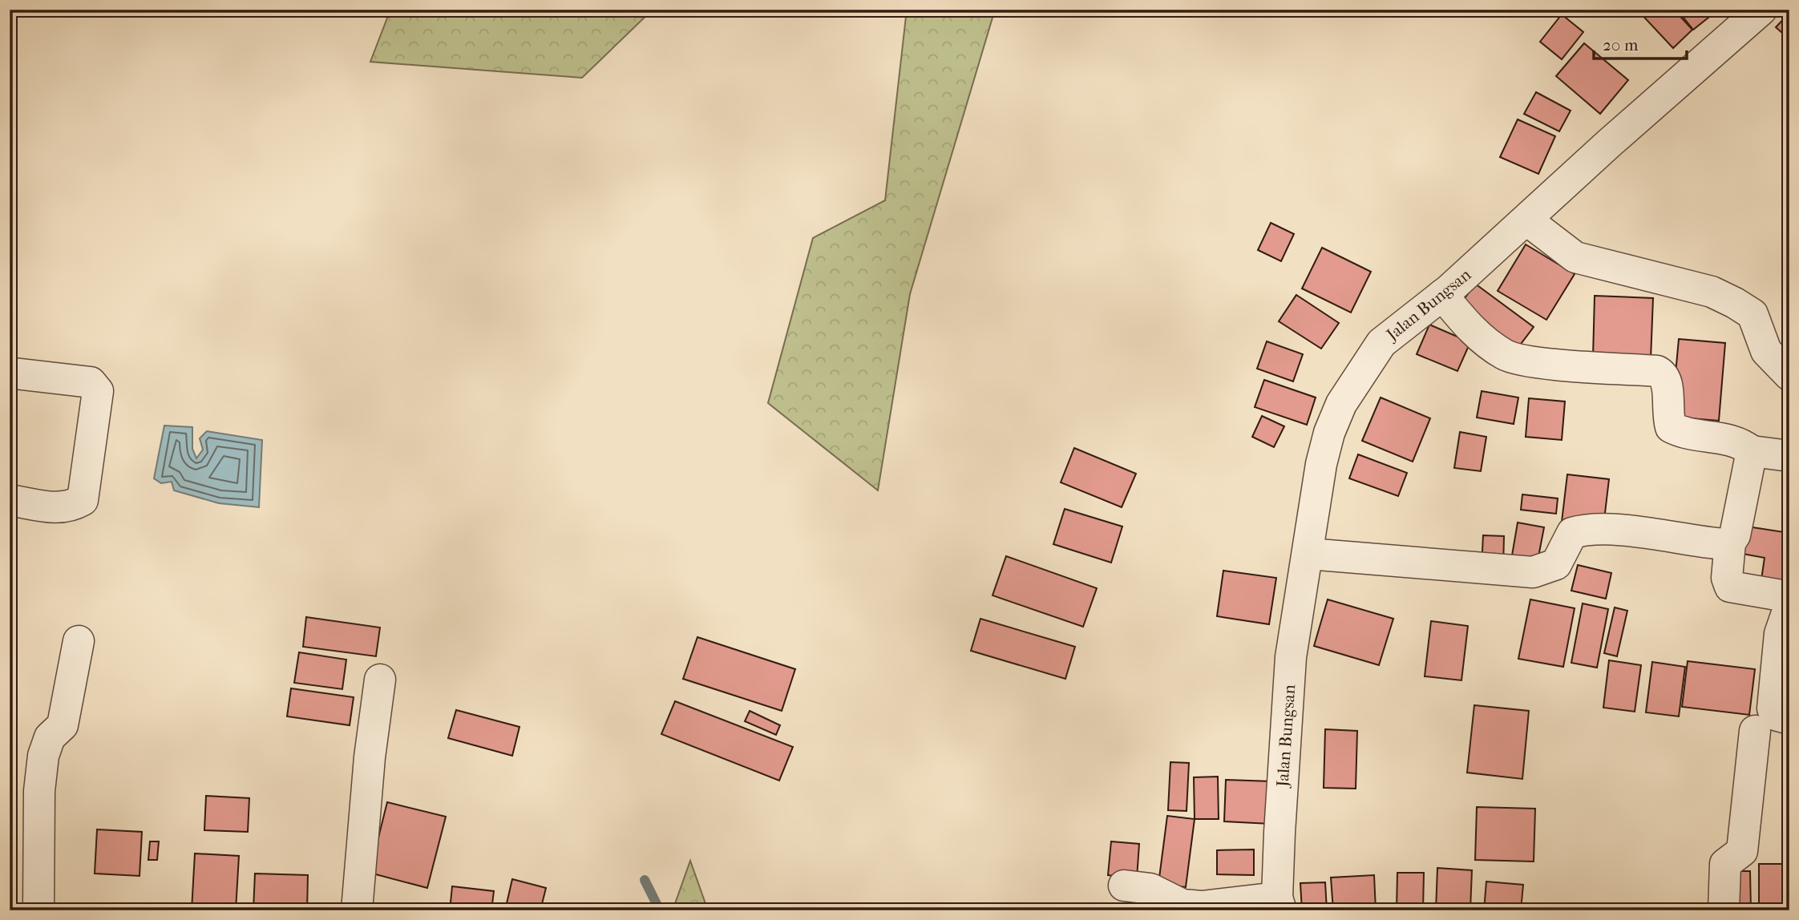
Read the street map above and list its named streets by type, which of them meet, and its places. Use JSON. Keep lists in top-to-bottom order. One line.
{"streets":{"street":["Jalan Bungsan"]},"scale_bar":"20 m"}
